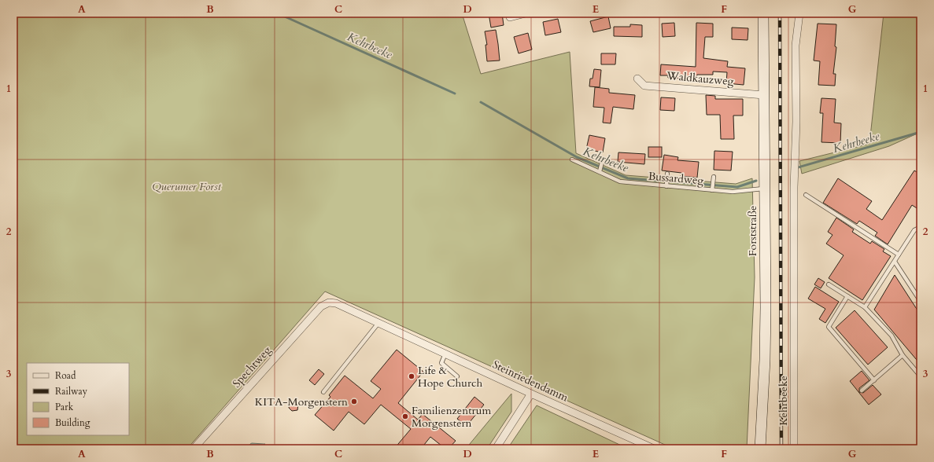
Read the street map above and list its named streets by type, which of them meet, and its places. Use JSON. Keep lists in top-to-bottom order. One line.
{"streets":{"main road":["Forststraße"],"street":["Waldkauzweg","Spechtweg","Steinriedendamm","Kehrbeeke"],"lane":["Bussardweg"]},"crossings":[["Waldkauzweg","Forststraße"],["Bussardweg","Forststraße"],["Spechtweg","Steinriedendamm"]],"water":["Kehrbeeke"],"parks":["Querumer Forst"],"places":["Life & Hope Church","KITA-Morgenstern","Familienzentrum Morgenstern"],"legend":["Road","Railway","Park","Building"],"grid":{"columns":["A","B","C","D","E","F","G"],"rows":["1","2","3"]}}
